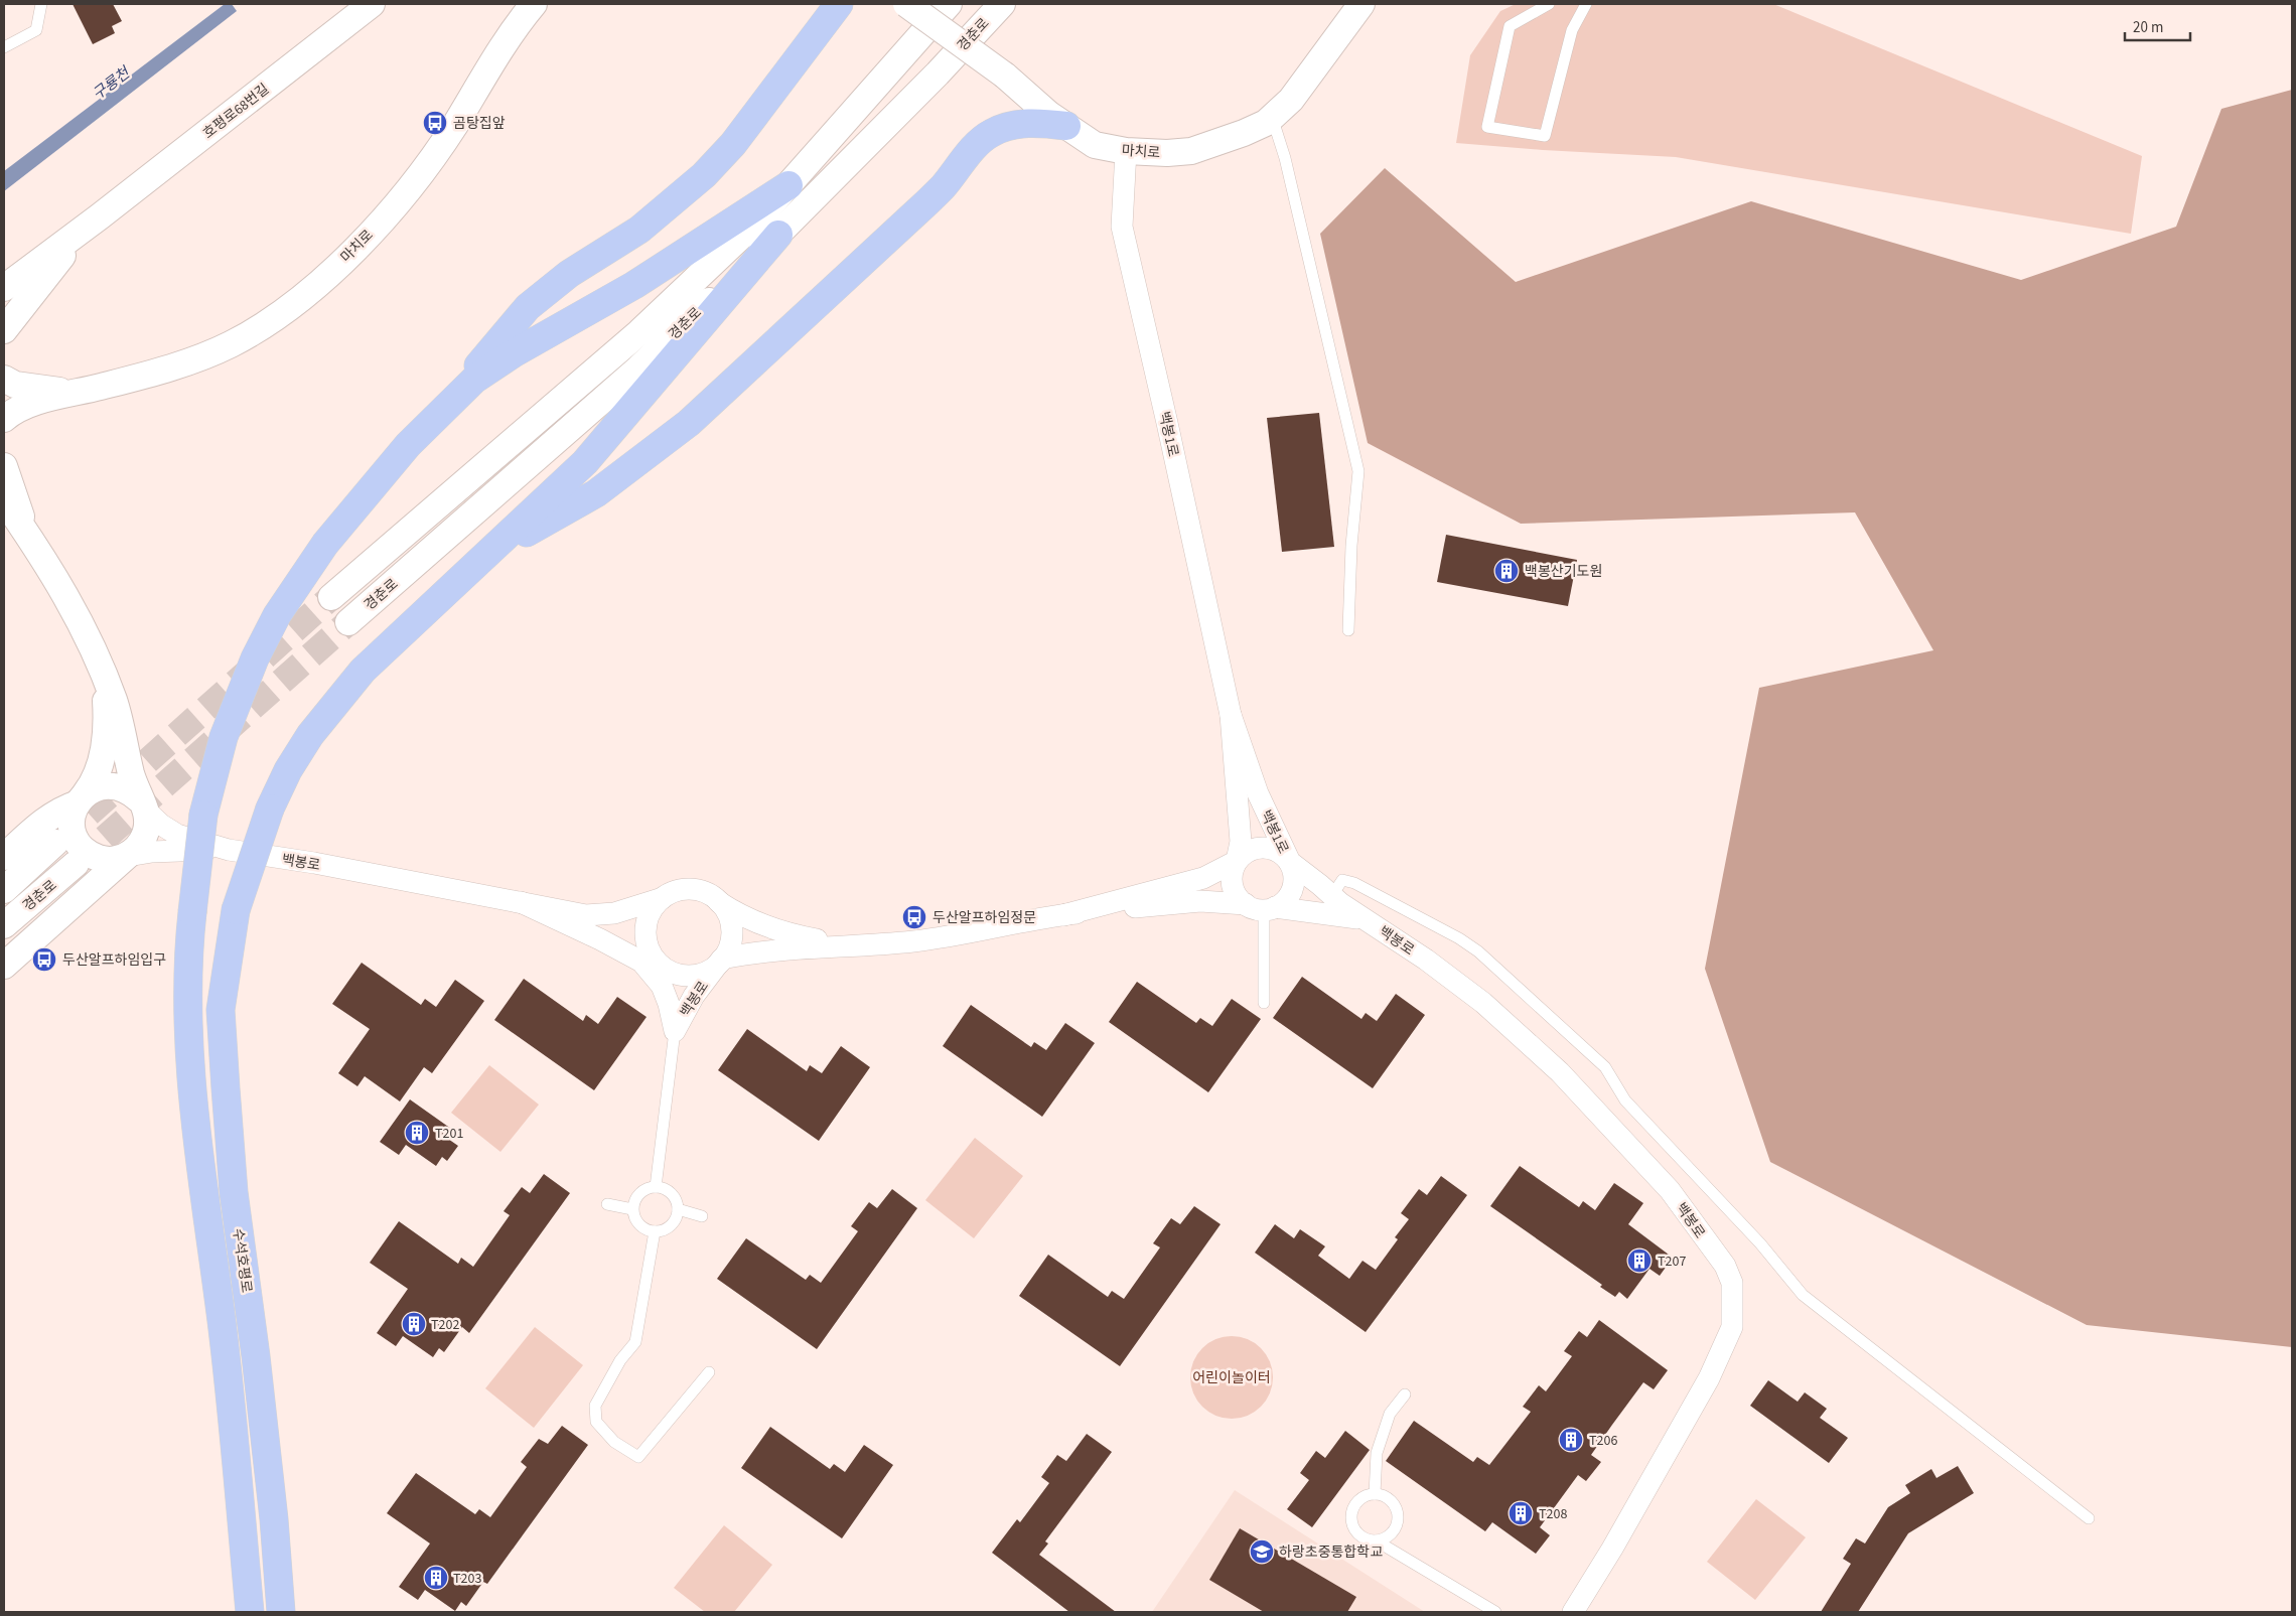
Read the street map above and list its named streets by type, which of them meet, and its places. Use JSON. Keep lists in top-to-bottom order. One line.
{"streets":{"highway":["수석호평로"],"street":["경춘로","호평로68번길","마치로","백봉1로","백봉로"]},"crossings":[["마치로","백봉1로"],["백봉1로","백봉로"]],"water":["구룡천"],"parks":["어린이놀이터"],"places":{"bus stop":["곰탕집앞","두산알프하임정문","두산알프하임입구"],"building":["백봉산기도원","T201","T207","T202","T206","T208","T203"],"school or university":["하랑초중통합학교"]},"scale_bar":"20 m"}
